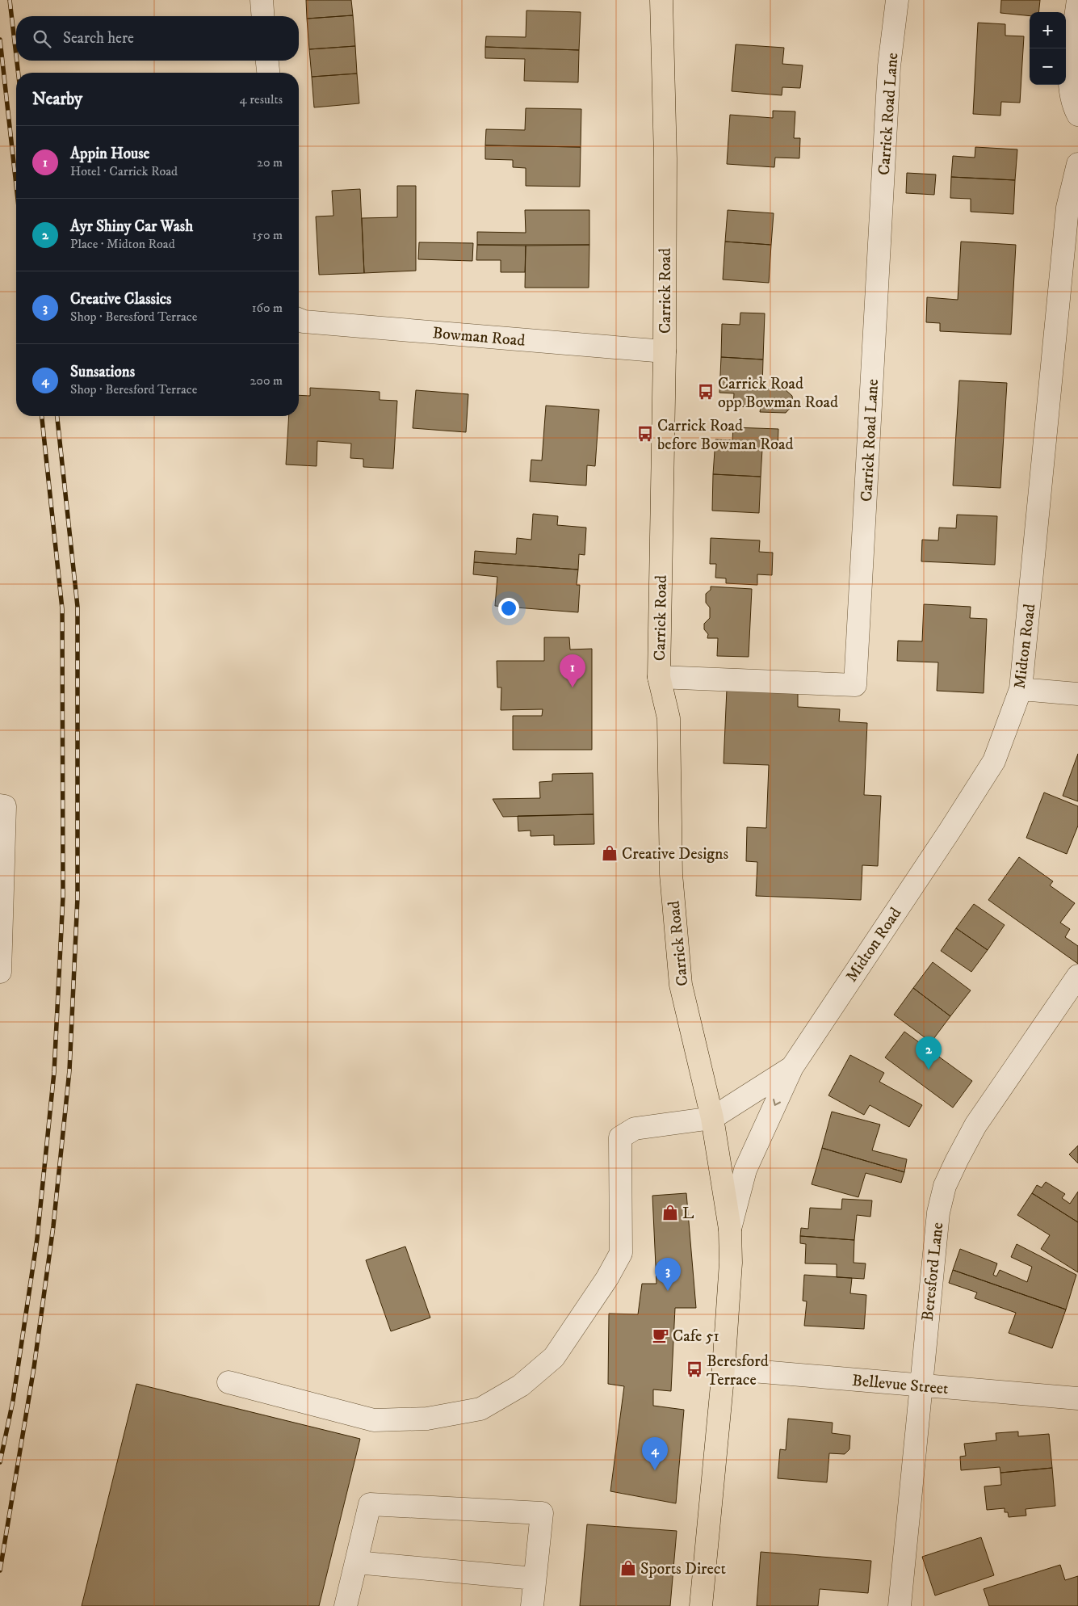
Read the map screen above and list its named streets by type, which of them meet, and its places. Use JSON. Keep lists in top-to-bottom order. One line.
{"streets":{"main road":["Carrick Road"],"street":["Carrick Road Lane","Bowman Road","Midton Road","Beresford Lane","Bellevue Street"]},"crossings":[["Carrick Road Lane","Carrick Road"],["Carrick Road","Bowman Road"],["Carrick Road","Midton Road"],["Beresford Lane","Bellevue Street"]],"places":{"bus stop":["Carrick Road opp Bowman Road","Carrick Road before Bowman Road","Beresford Terrace"],"shop":["Creative Designs","L","Sports Direct"],"cafe":["Cafe 51"]},"page":{"map_buttons":["+","−"],"search":"Search here","heading":["Nearby","4 results"],"list":[{"mark":"1","name":"Appin House","note":"Hotel · Carrick Road","value":"20 m"},{"mark":"2","name":"Ayr Shiny Car Wash","note":"Place · Midton Road","value":"150 m"},{"mark":"3","name":"Creative Classics","note":"Shop · Beresford Terrace","value":"160 m"},{"mark":"4","name":"Sunsations","note":"Shop · Beresford Terrace","value":"200 m"}],"pins":["1","2","3","4"]}}
